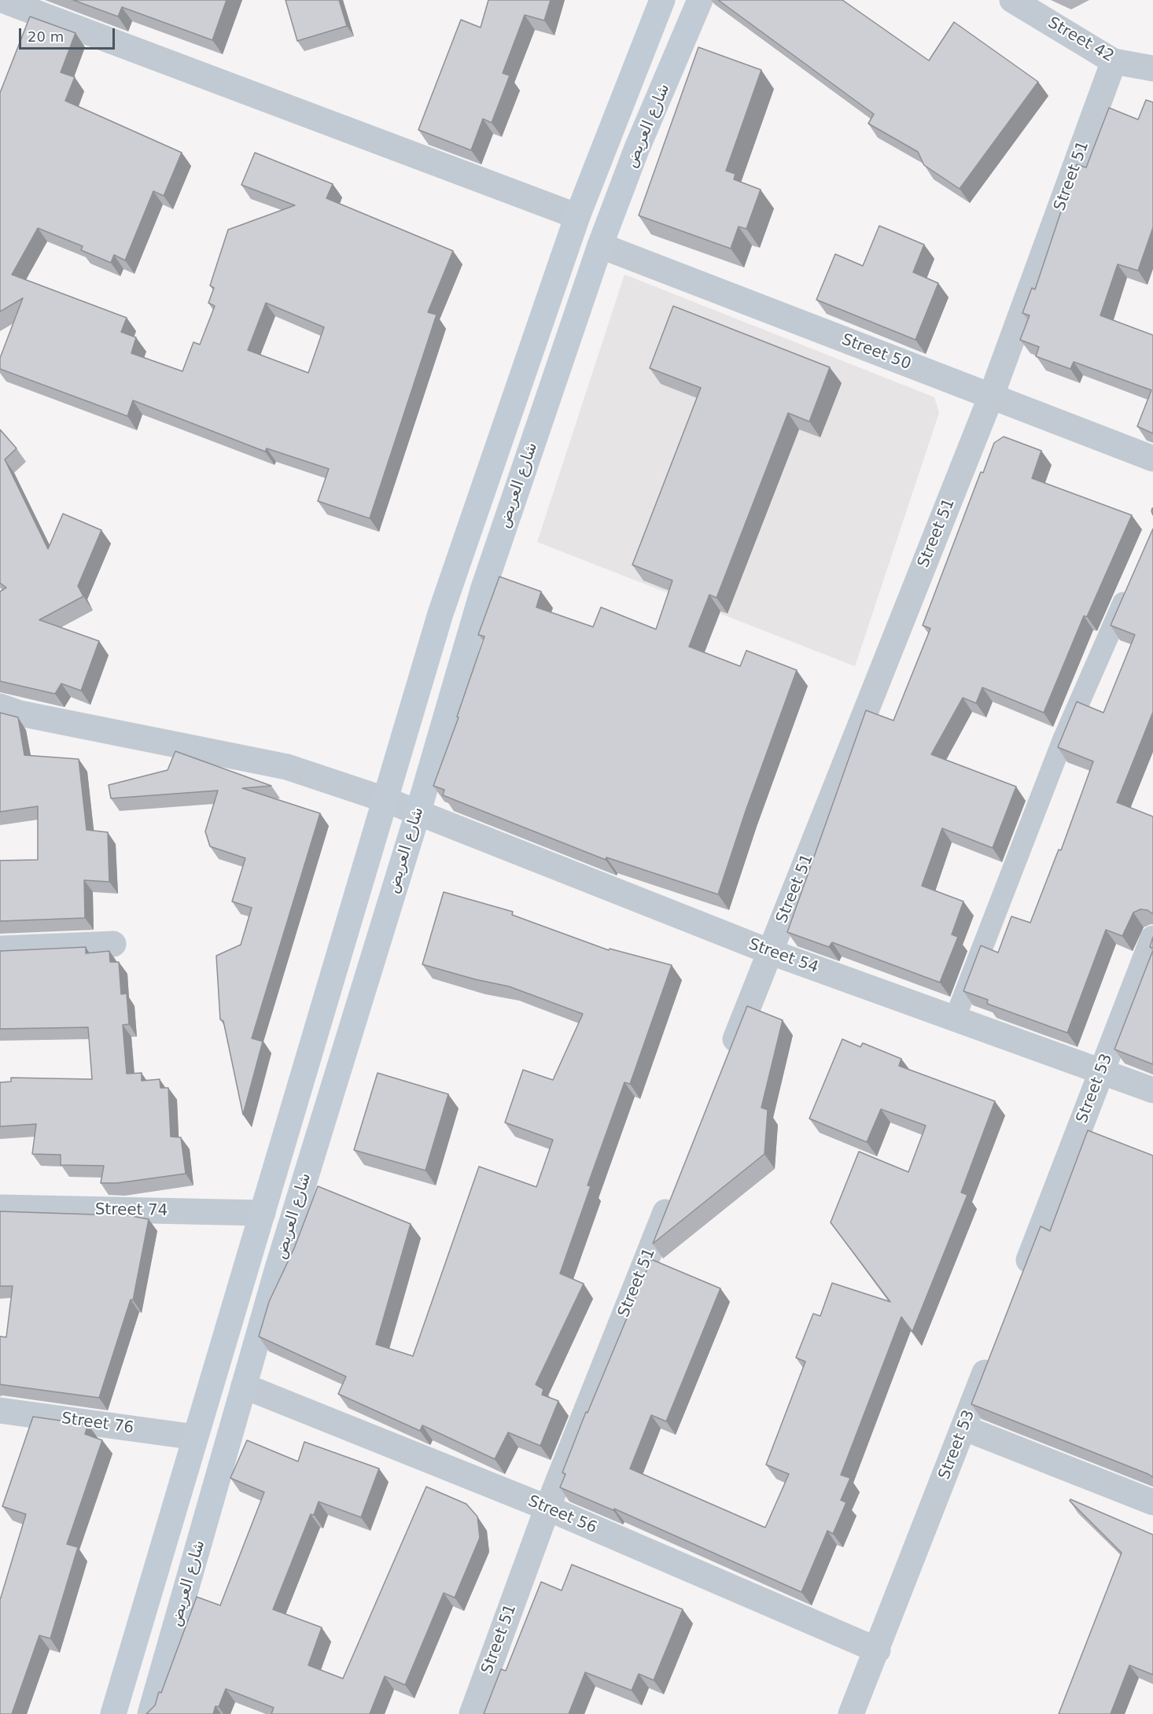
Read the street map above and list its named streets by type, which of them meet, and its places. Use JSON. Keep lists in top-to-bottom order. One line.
{"streets":{"main road":["شارع العريض"],"street":["Street 42","Street 51","Street 50","Street 54","Street 53","Street 74","Street 76","Street 56"]},"crossings":[["Street 42","Street 51"],["شارع العريض","Street 50"],["شارع العريض","Street 54"],["شارع العريض","Street 74"],["شارع العريض","Street 76"],["شارع العريض","Street 56"],["Street 51","Street 50"],["Street 51","Street 54"],["Street 51","Street 56"],["Street 54","Street 53"],["Street 53","Street 56"]],"scale_bar":"20 m"}
